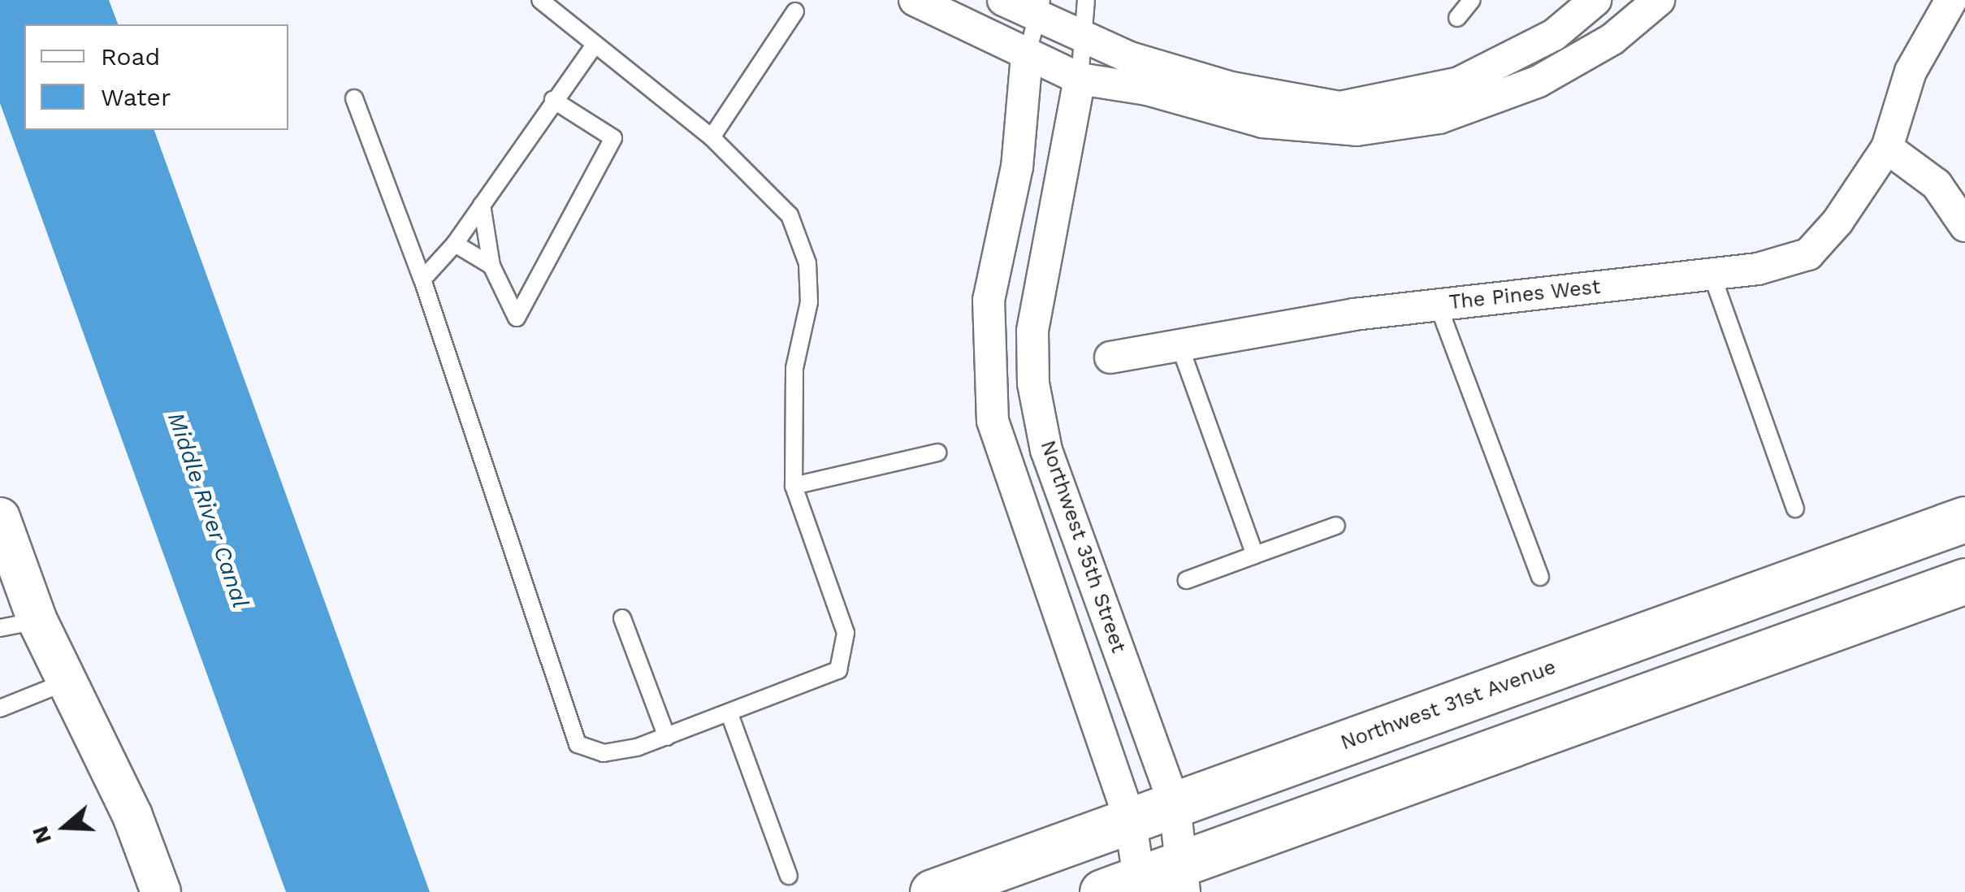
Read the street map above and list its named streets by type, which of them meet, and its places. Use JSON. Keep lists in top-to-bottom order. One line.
{"streets":{"main road":["Northwest 31st Avenue"],"street":["The Pines West","Northwest 35th Street"]},"crossings":[["Northwest 35th Street","Northwest 31st Avenue"]],"water":["Middle River Canal"],"legend":["Road","Water"],"north":"left"}
